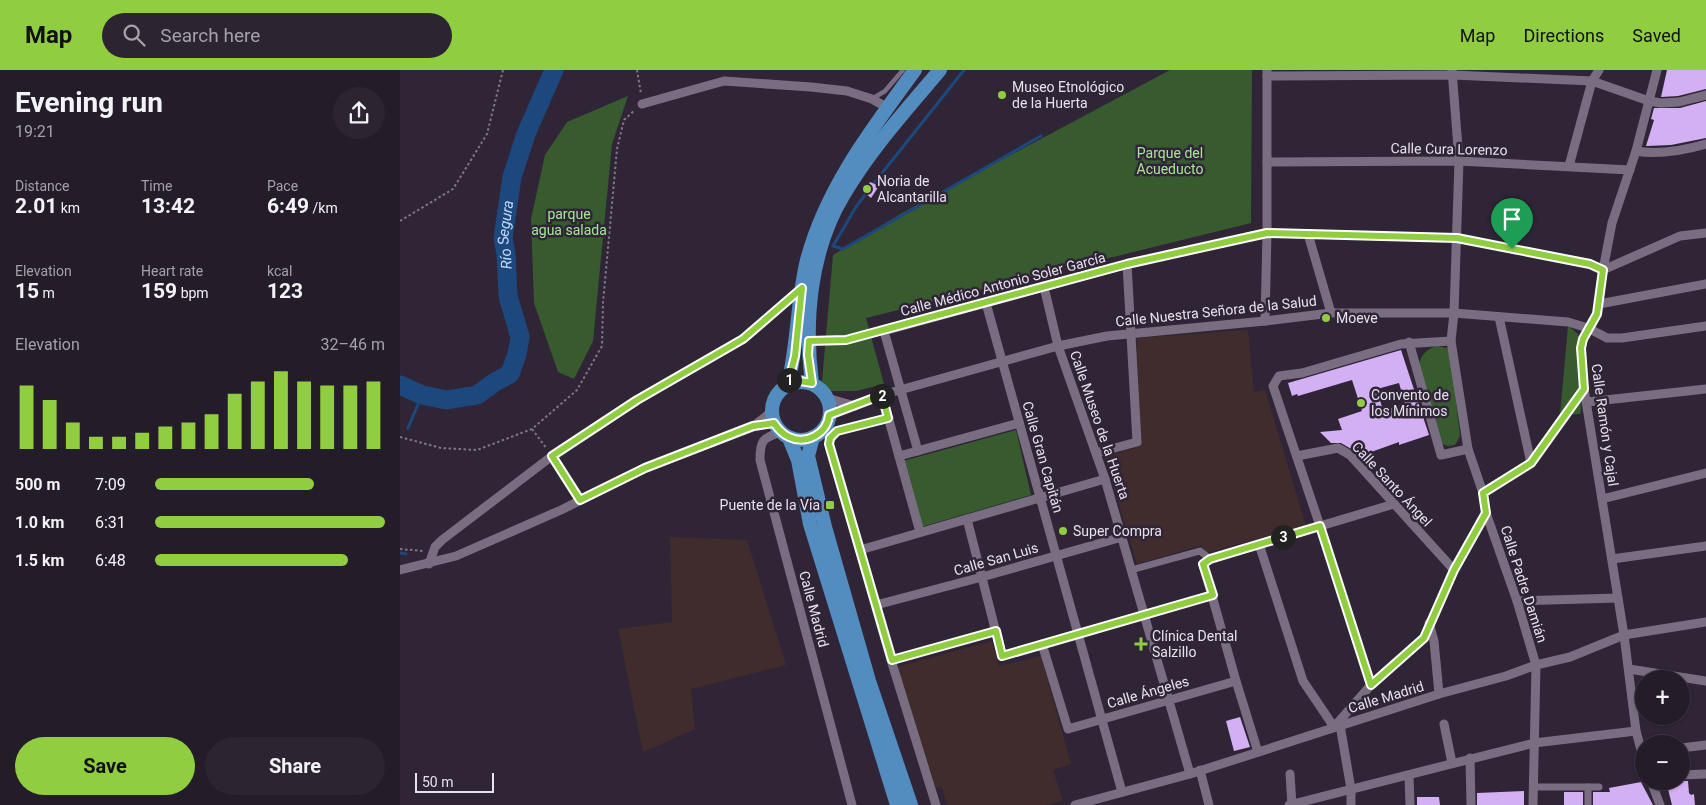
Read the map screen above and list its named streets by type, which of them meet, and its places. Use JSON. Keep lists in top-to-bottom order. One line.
{"streets":{"street":["Calle Cura Lorenzo","Calle Médico Antonio Soler García","Calle Nuestra Señora de la Salud","Calle Museo de la Huerta","Calle Ramón y Cajal","Calle Gran Capitán","Calle Santo Ángel","Calle San Luis","Calle Padre Damián","Calle Madrid","Calle Ángeles"]},"crossings":[["Calle Cura Lorenzo","Calle Ramón y Cajal"],["Calle Cura Lorenzo","Calle Padre Damián"],["Calle Médico Antonio Soler García","Calle Museo de la Huerta"],["Calle Médico Antonio Soler García","Calle Ramón y Cajal"],["Calle Médico Antonio Soler García","Calle Gran Capitán"],["Calle Médico Antonio Soler García","Calle Padre Damián"],["Calle Nuestra Señora de la Salud","Calle Museo de la Huerta"],["Calle Nuestra Señora de la Salud","Calle Ramón y Cajal"],["Calle Nuestra Señora de la Salud","Calle Gran Capitán"],["Calle Nuestra Señora de la Salud","Calle Padre Damián"],["Calle Nuestra Señora de la Salud","Calle Madrid"],["Calle Museo de la Huerta","Calle San Luis"],["Calle Museo de la Huerta","Calle Madrid"],["Calle Museo de la Huerta","Calle Ángeles"],["Calle Ramón y Cajal","Calle Madrid"],["Calle Gran Capitán","Calle San Luis"],["Calle Gran Capitán","Calle Madrid"],["Calle Gran Capitán","Calle Ángeles"],["Calle Padre Damián","Calle Madrid"]],"water":["Río Segura"],"parks":["Parque del Acueducto","parque agua salada"],"places":{"other":["Museo Etnológico de la Huerta","Noria de Alcantarilla","Moeve","Convento de los Mínimos","Super Compra"],"transit":["Puente de la Via"],"health":["Clínica Dental Salzillo"]},"scale_bar":"50 m","page":{"header":"Map","search":"Search here","nav":["Map","Directions","Saved"],"heading":["Evening run","19:21"],"stats":[["Distance","2.01 km"],["Time","13:42"],["Pace","6:49 /km"],["Elevation","15 m"],["Heart rate","159 bpm"],["kcal","123"]],"chart":["Elevation","32–46 m"],"pins":["1","2","3"],"list":[{"name":"500 m","note":"7:09"},{"name":"1.0 km","note":"6:31"},{"name":"1.5 km","note":"6:48"}],"map_buttons":["+","−"],"buttons":["Save","Share"],"scale":"50 m"}}
